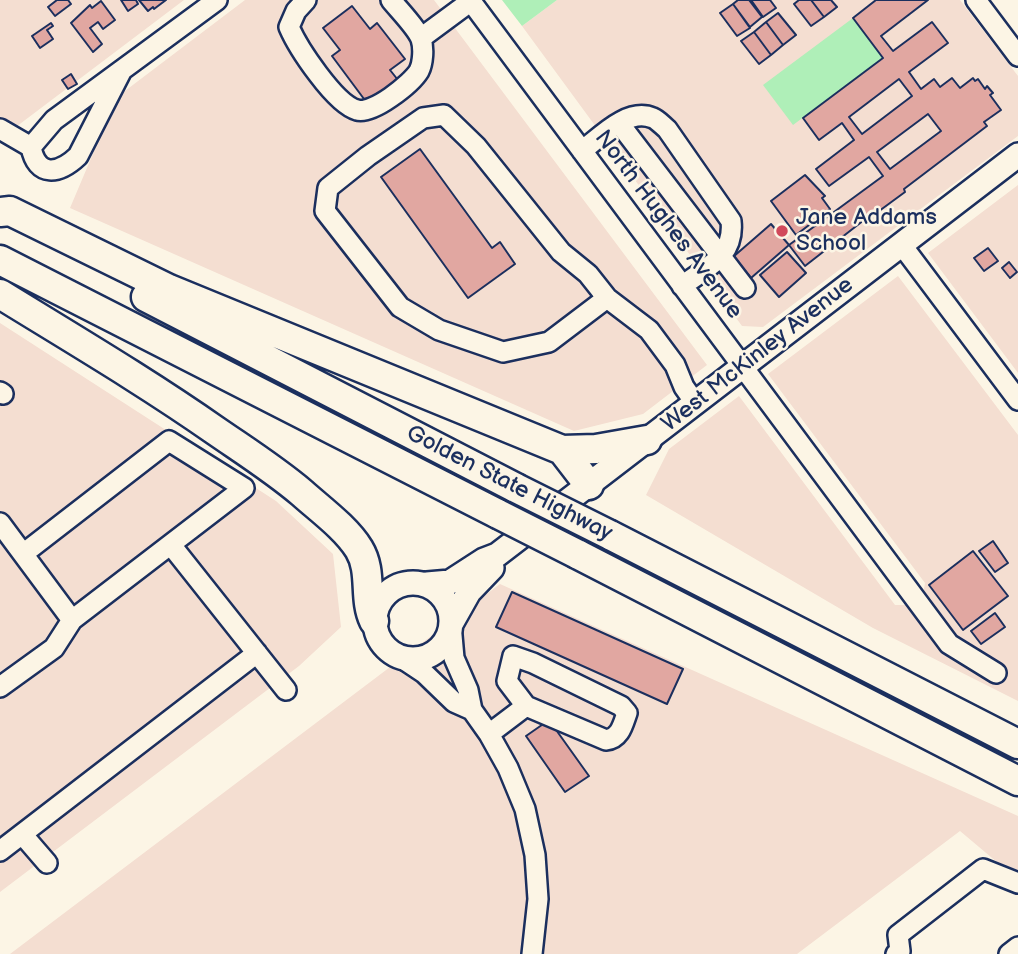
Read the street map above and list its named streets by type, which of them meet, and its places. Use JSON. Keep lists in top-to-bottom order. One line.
{"streets":{"highway":["Golden State Highway"],"main road":["West McKinley Avenue"],"street":["North Hughes Avenue"]},"crossings":[["North Hughes Avenue","West McKinley Avenue"]],"places":["Jane Addams School"]}
